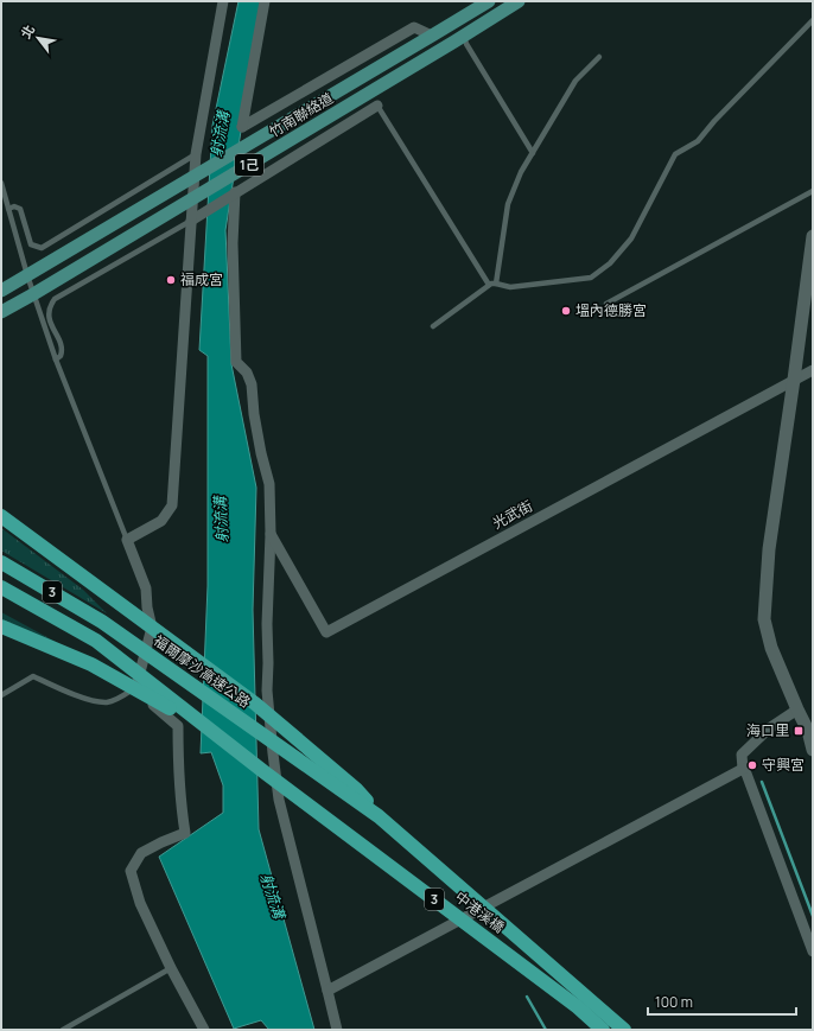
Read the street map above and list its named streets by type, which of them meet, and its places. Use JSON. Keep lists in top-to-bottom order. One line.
{"streets":{"highway":["3","福爾摩沙高速公路","中港溪橋"],"main road":["竹南聯絡道","1己"],"street":["光武街"]},"crossings":[["3","中港溪橋"],["福爾摩沙高速公路","中港溪橋"]],"water":["射流溝"],"places":{"other":["福成宮","塭內德勝宮","守興宮"],"transit":["海口里"]},"scale_bar":"100 m","north":"top left"}
